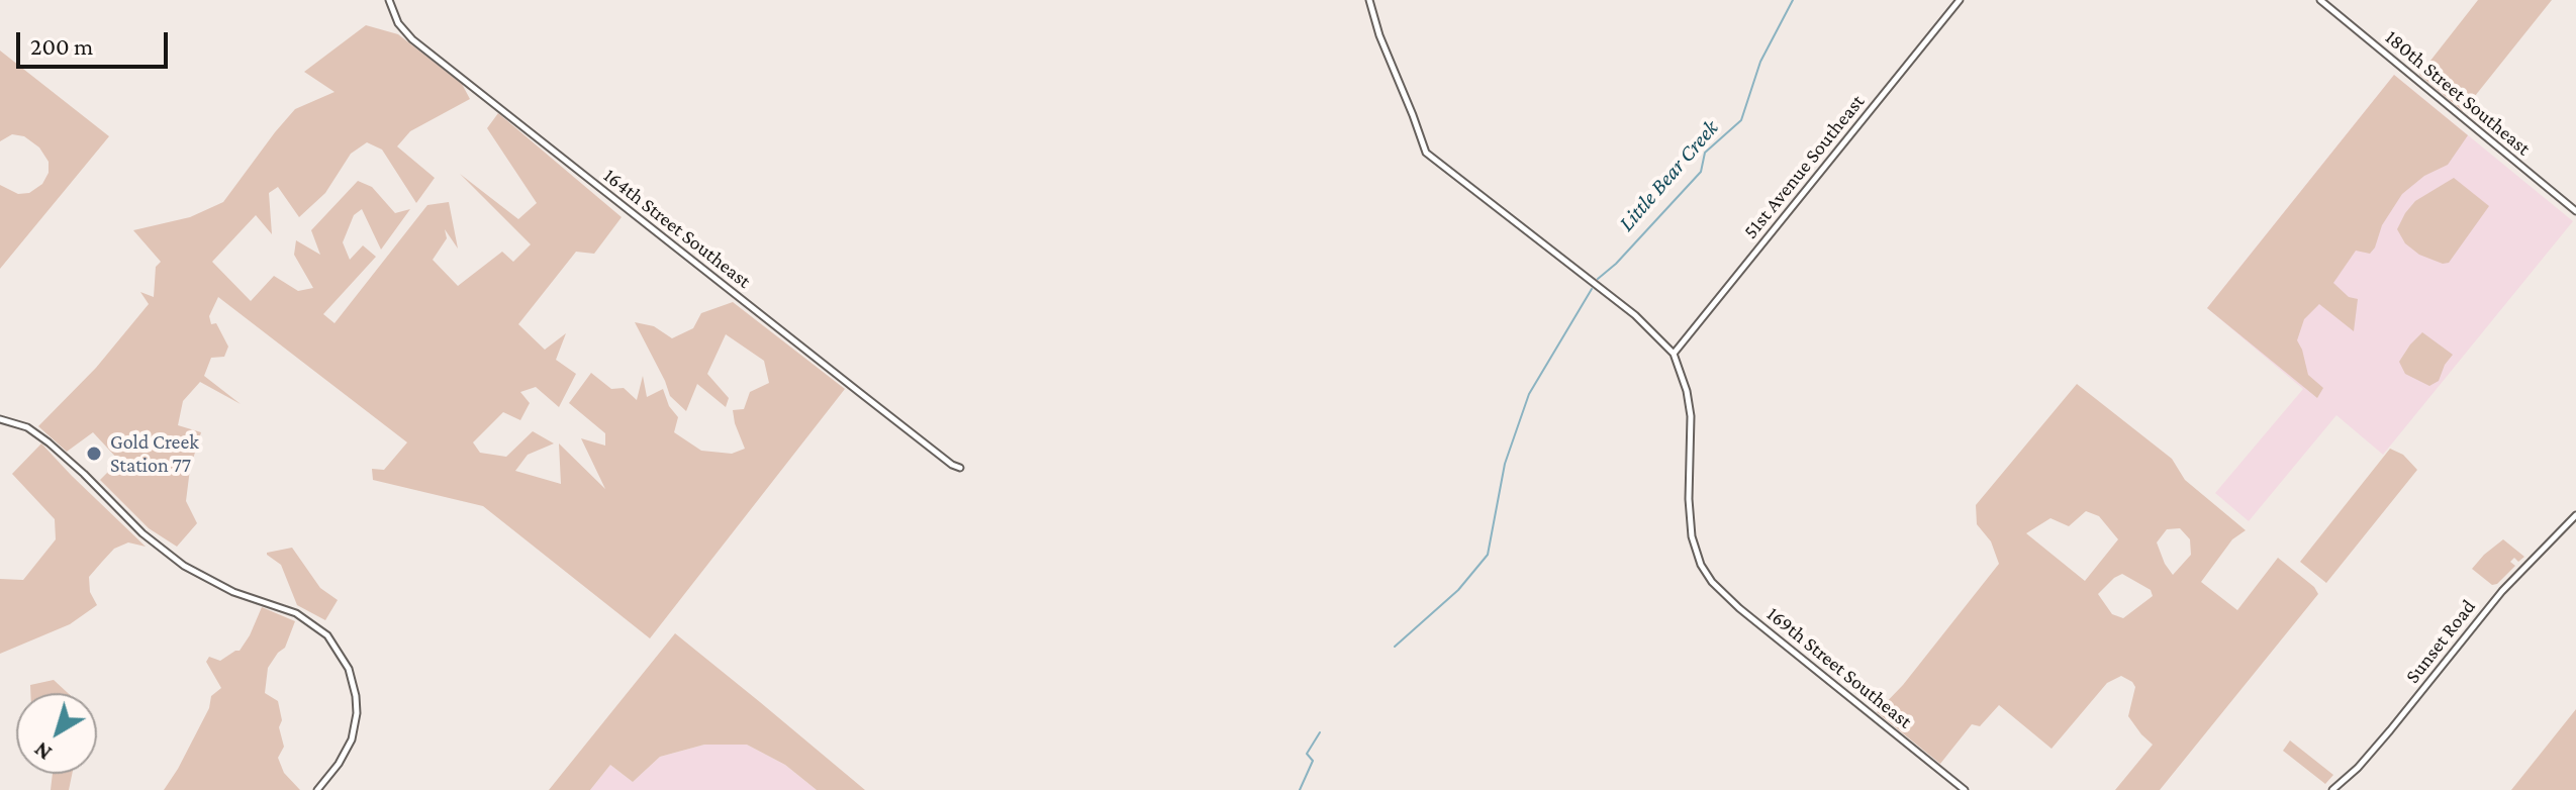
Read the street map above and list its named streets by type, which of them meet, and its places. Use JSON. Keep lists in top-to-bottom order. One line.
{"streets":{"street":["180th Street Southeast","51st Avenue Southeast","164th Street Southeast","Sunset Road","169th Street Southeast"]},"crossings":[["51st Avenue Southeast","169th Street Southeast"]],"water":["Little Bear Creek"],"places":["Gold Creek Station 77"],"scale_bar":"200 m","north":"bottom left"}
